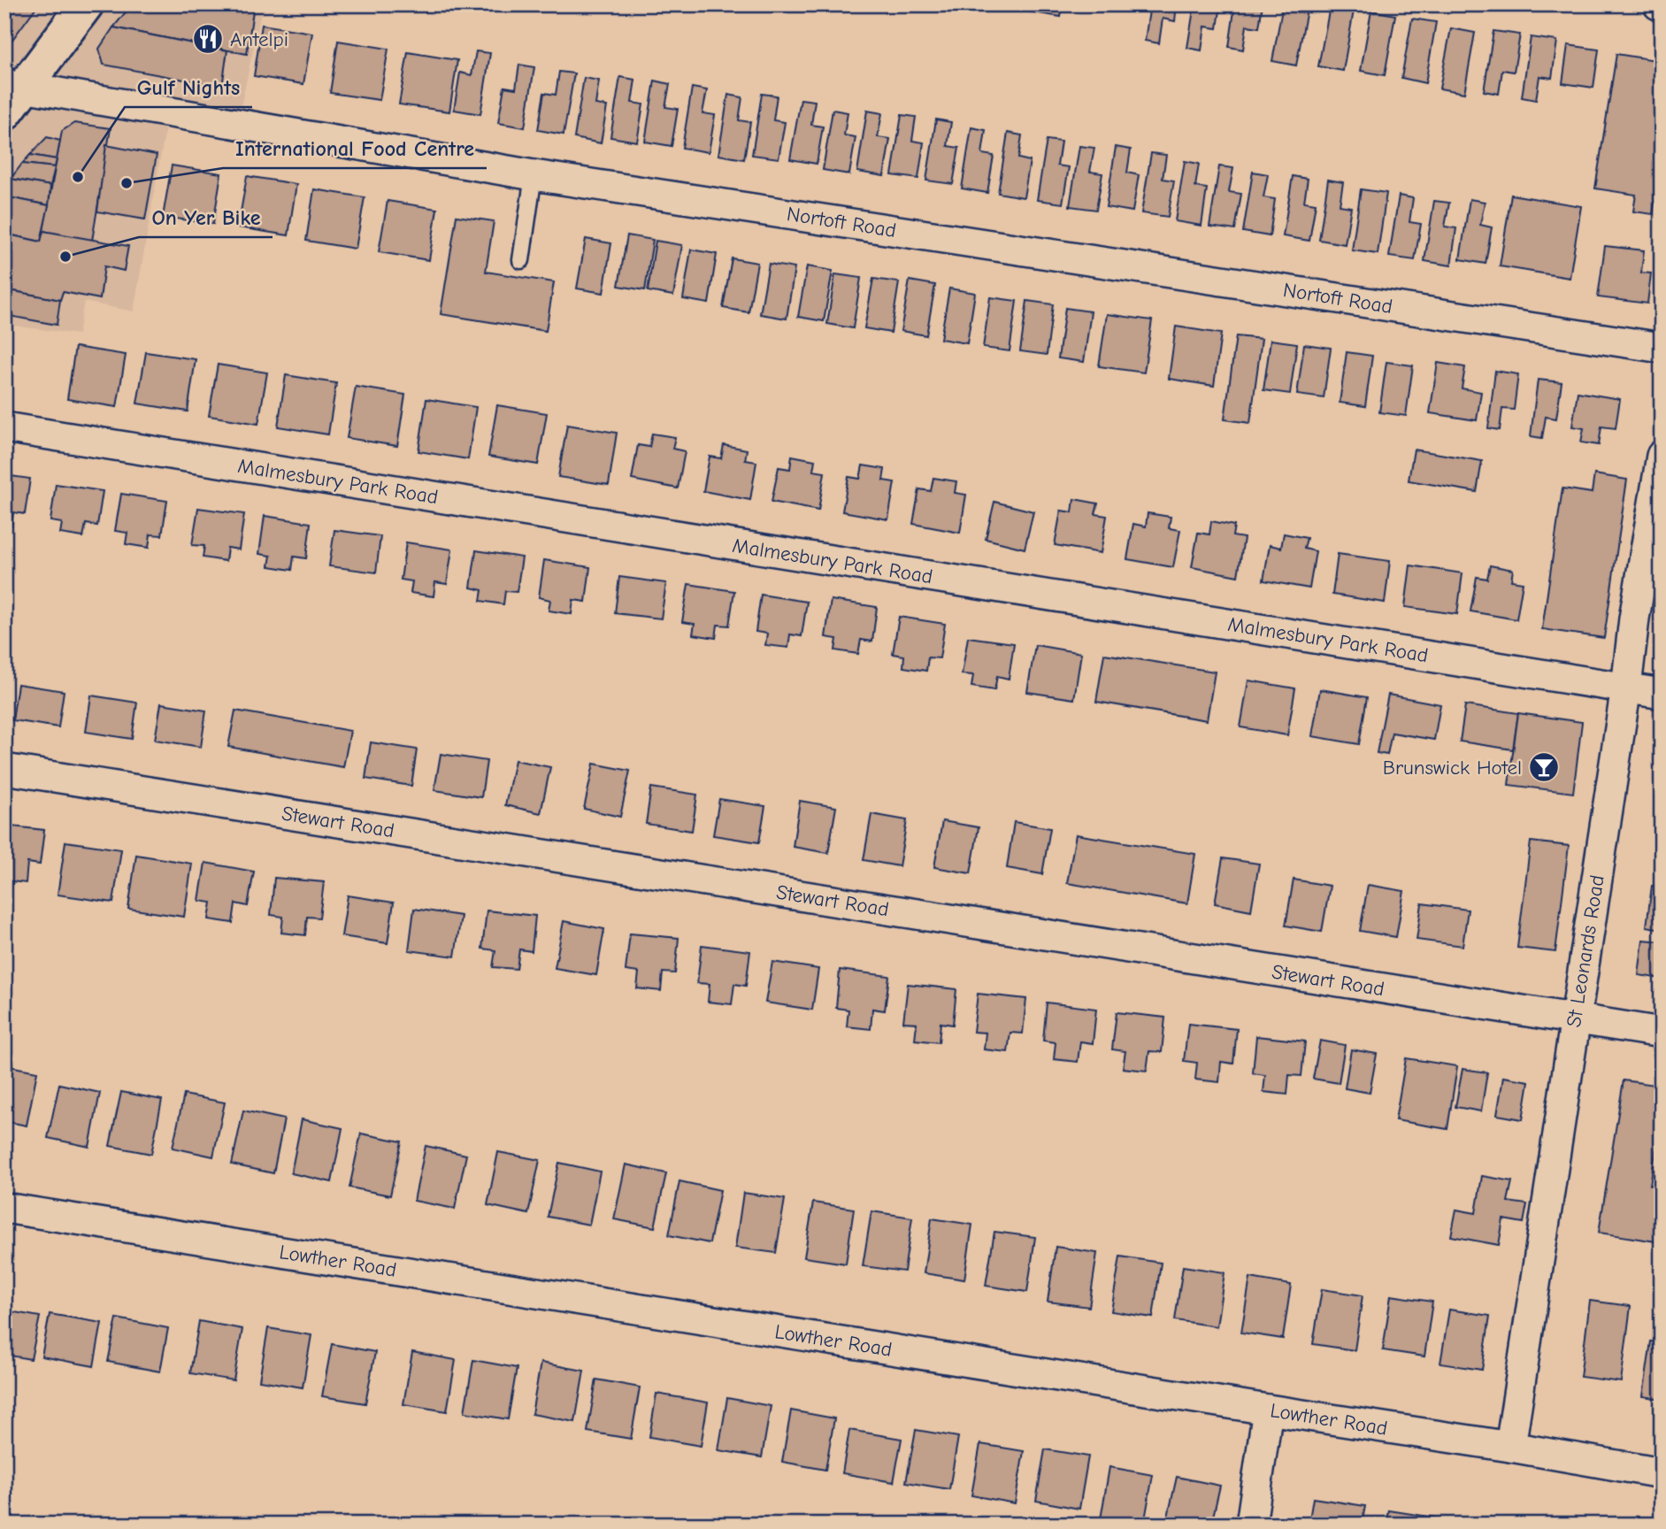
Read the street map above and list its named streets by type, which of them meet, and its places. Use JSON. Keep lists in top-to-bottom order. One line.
{"streets":{"street":["Nortoft Road","Malmesbury Park Road","Stewart Road","St Leonards Road","Lowther Road"]},"crossings":[["Malmesbury Park Road","St Leonards Road"],["Stewart Road","St Leonards Road"],["St Leonards Road","Lowther Road"]],"places":{"restaurant":["Antelpi"],"other":["Gulf Nights","International Food Centre","On Yer Bike"],"bar":["Brunswick Hotel"]}}
